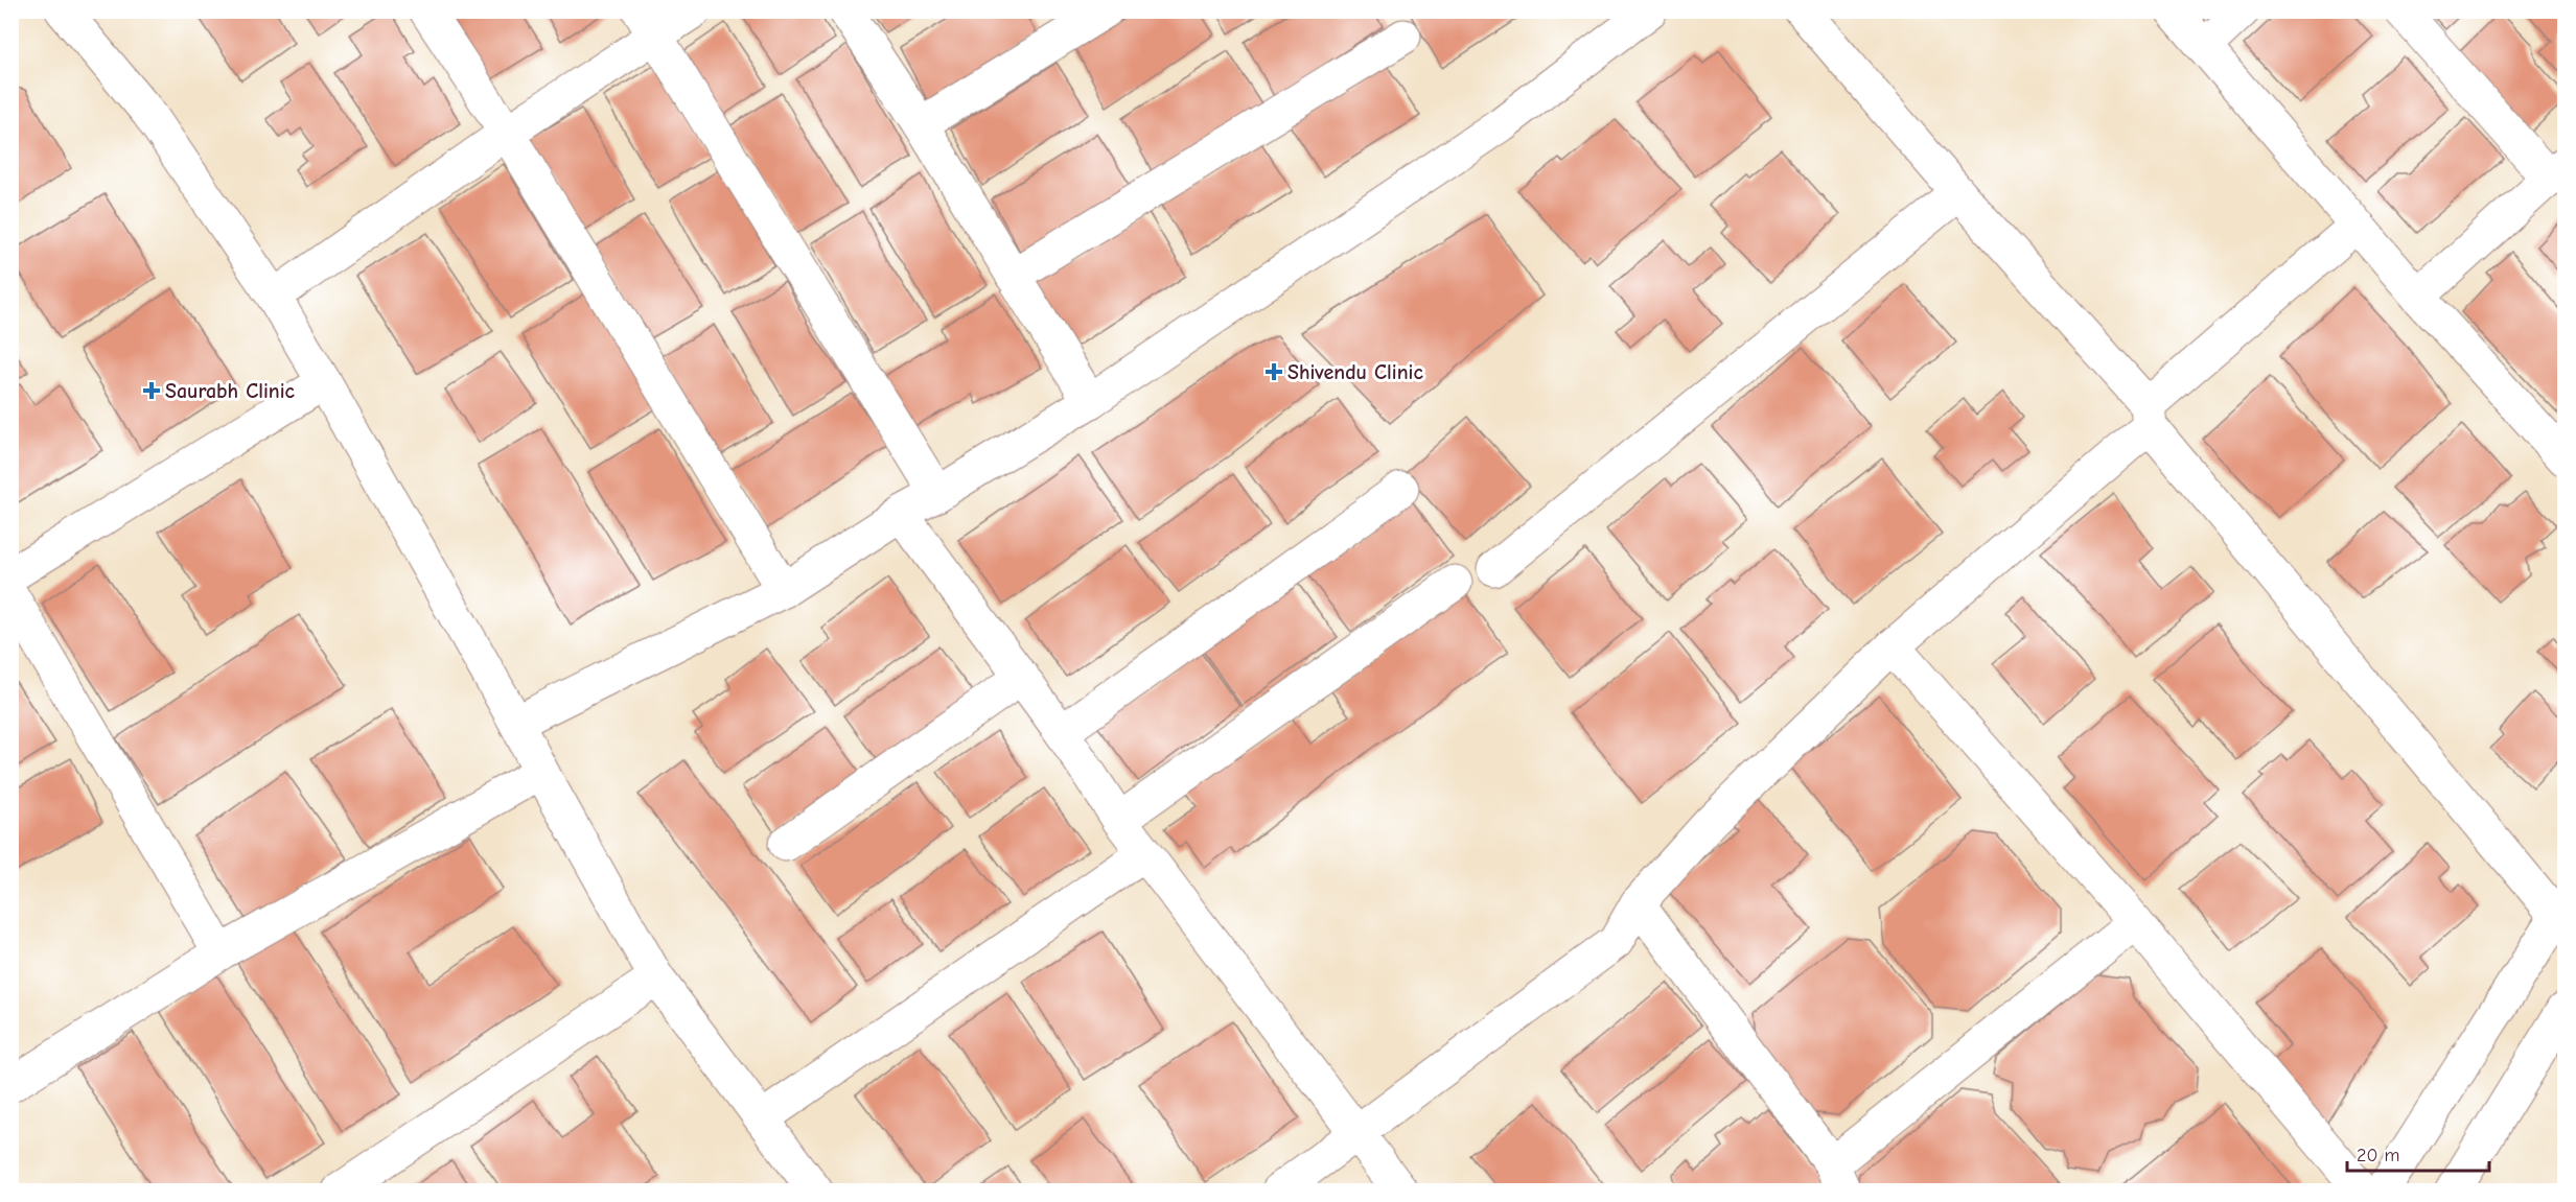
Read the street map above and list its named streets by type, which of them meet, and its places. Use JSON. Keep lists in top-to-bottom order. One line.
{"places":{"health":["Shivendu Clinic","Saurabh Clinic"]},"scale_bar":"20 m"}
